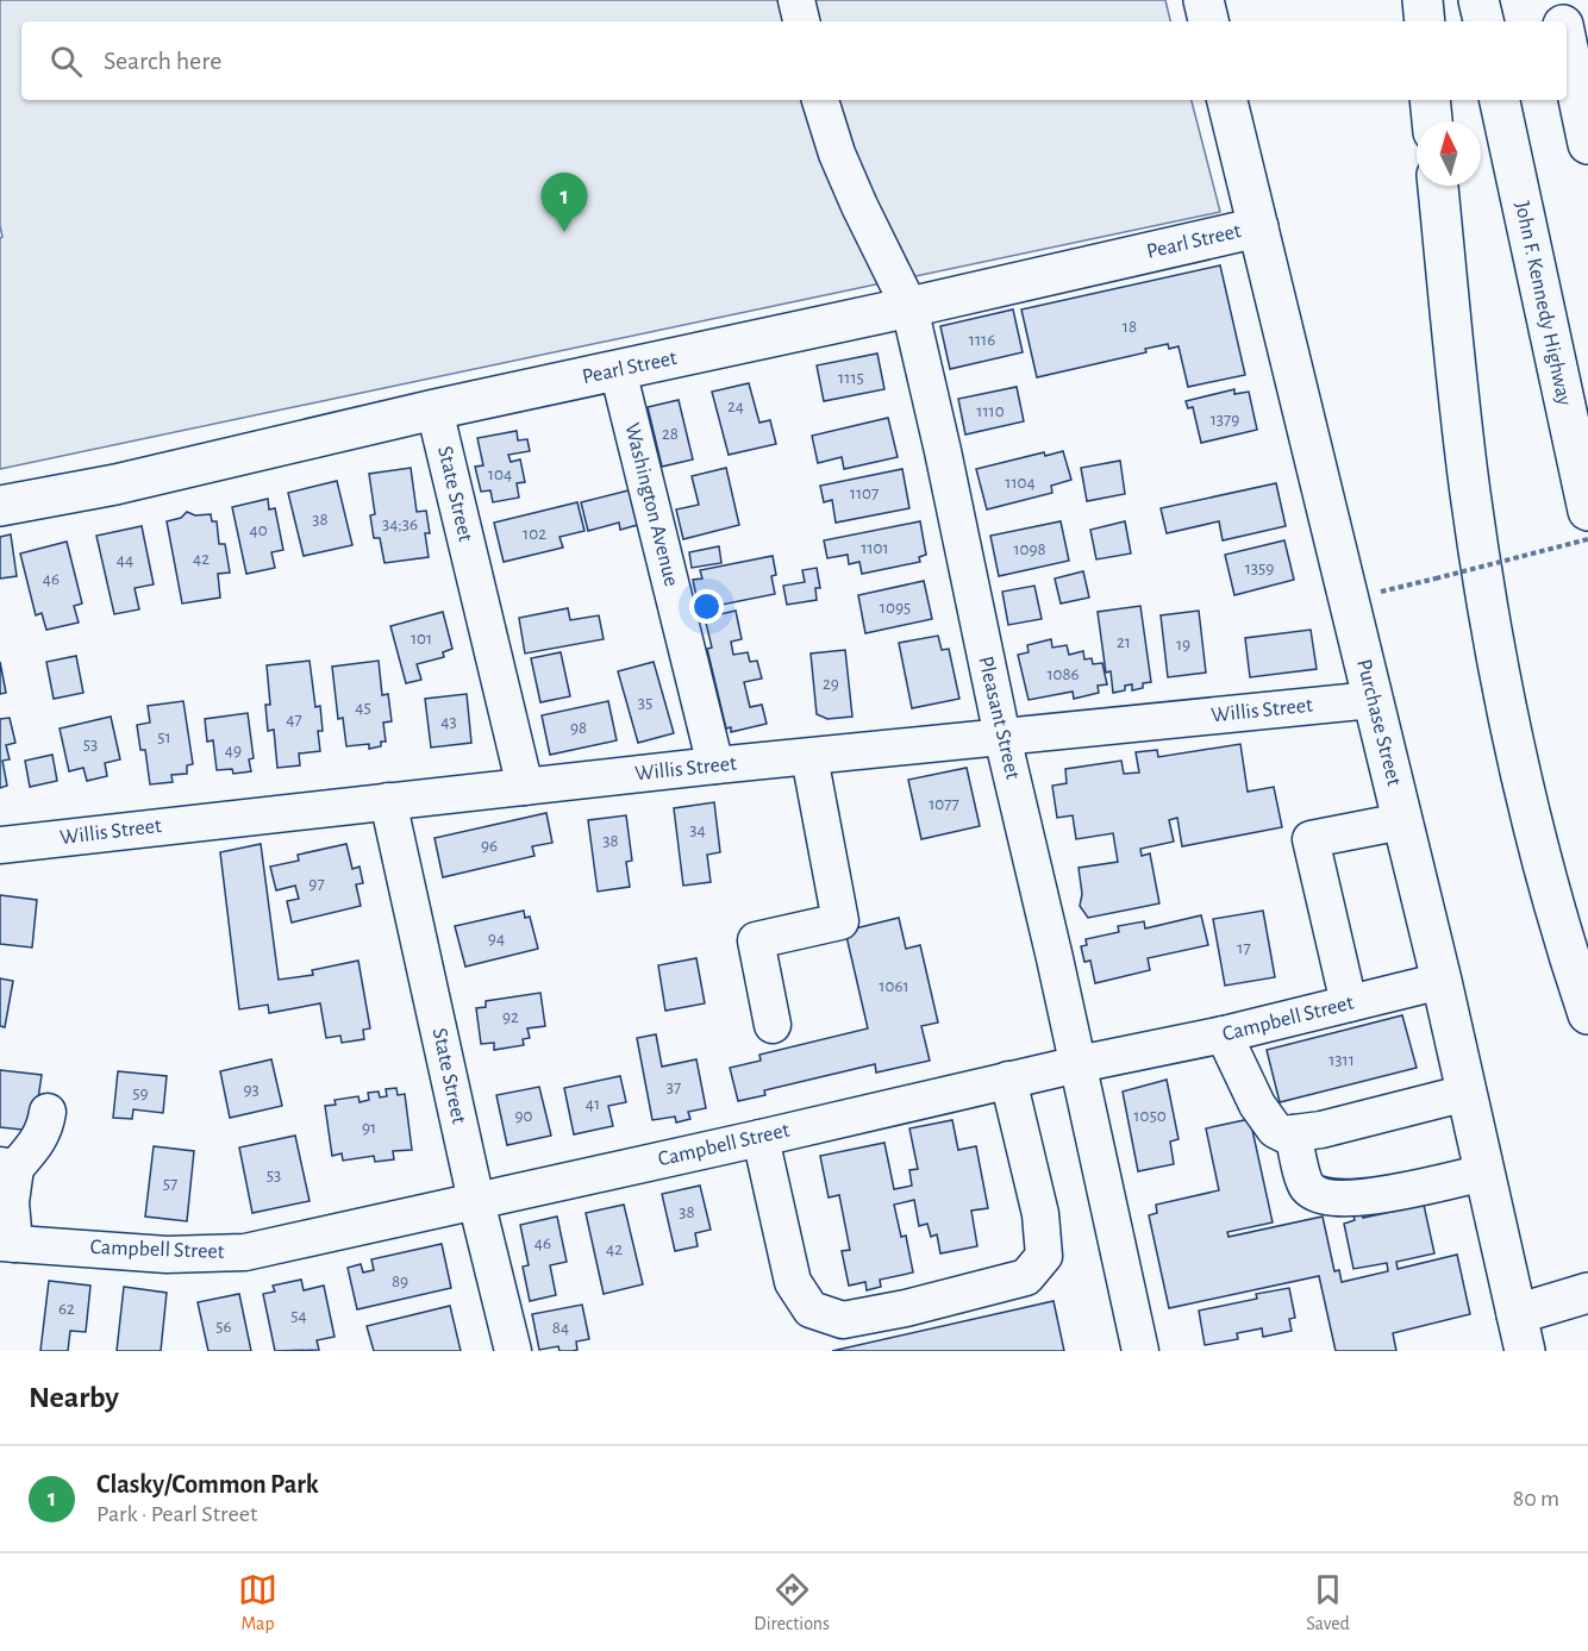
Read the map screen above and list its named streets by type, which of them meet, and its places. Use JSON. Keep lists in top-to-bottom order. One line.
{"streets":{"main road":["Pearl Street","John F. Kennedy Highway","Purchase Street"],"street":["State Street","Washington Avenue","Willis Street","Pleasant Street","Campbell Street"]},"crossings":[["Pearl Street","State Street"],["Pearl Street","Washington Avenue"],["Pearl Street","Pleasant Street"],["Pearl Street","Purchase Street"],["State Street","Willis Street"],["State Street","Campbell Street"],["Washington Avenue","Willis Street"],["Willis Street","Pleasant Street"],["Willis Street","Purchase Street"],["Pleasant Street","Campbell Street"],["Purchase Street","Campbell Street"]],"house_numbers":["18","1116","1115","24","1110","1379","28","104","1104","1107","38","34;36","40","102","1101","1098","42","44","1359","46","1095","101","21","19","1086","29","35","45","47","43","98","51","53","49","1077","34","38","96","97","94","17","1061","92","1311","37","93","59","41","90","1050","91","53","57","38","46","42","89","62","54","56","84"],"north":"top","page":{"search":"Search here","pins":"1","heading":"Nearby","list":[{"mark":"1","name":"Clasky/Common Park","note":"Park · Pearl Street","value":"80 m"}],"nav":["Map","Directions","Saved"]}}
